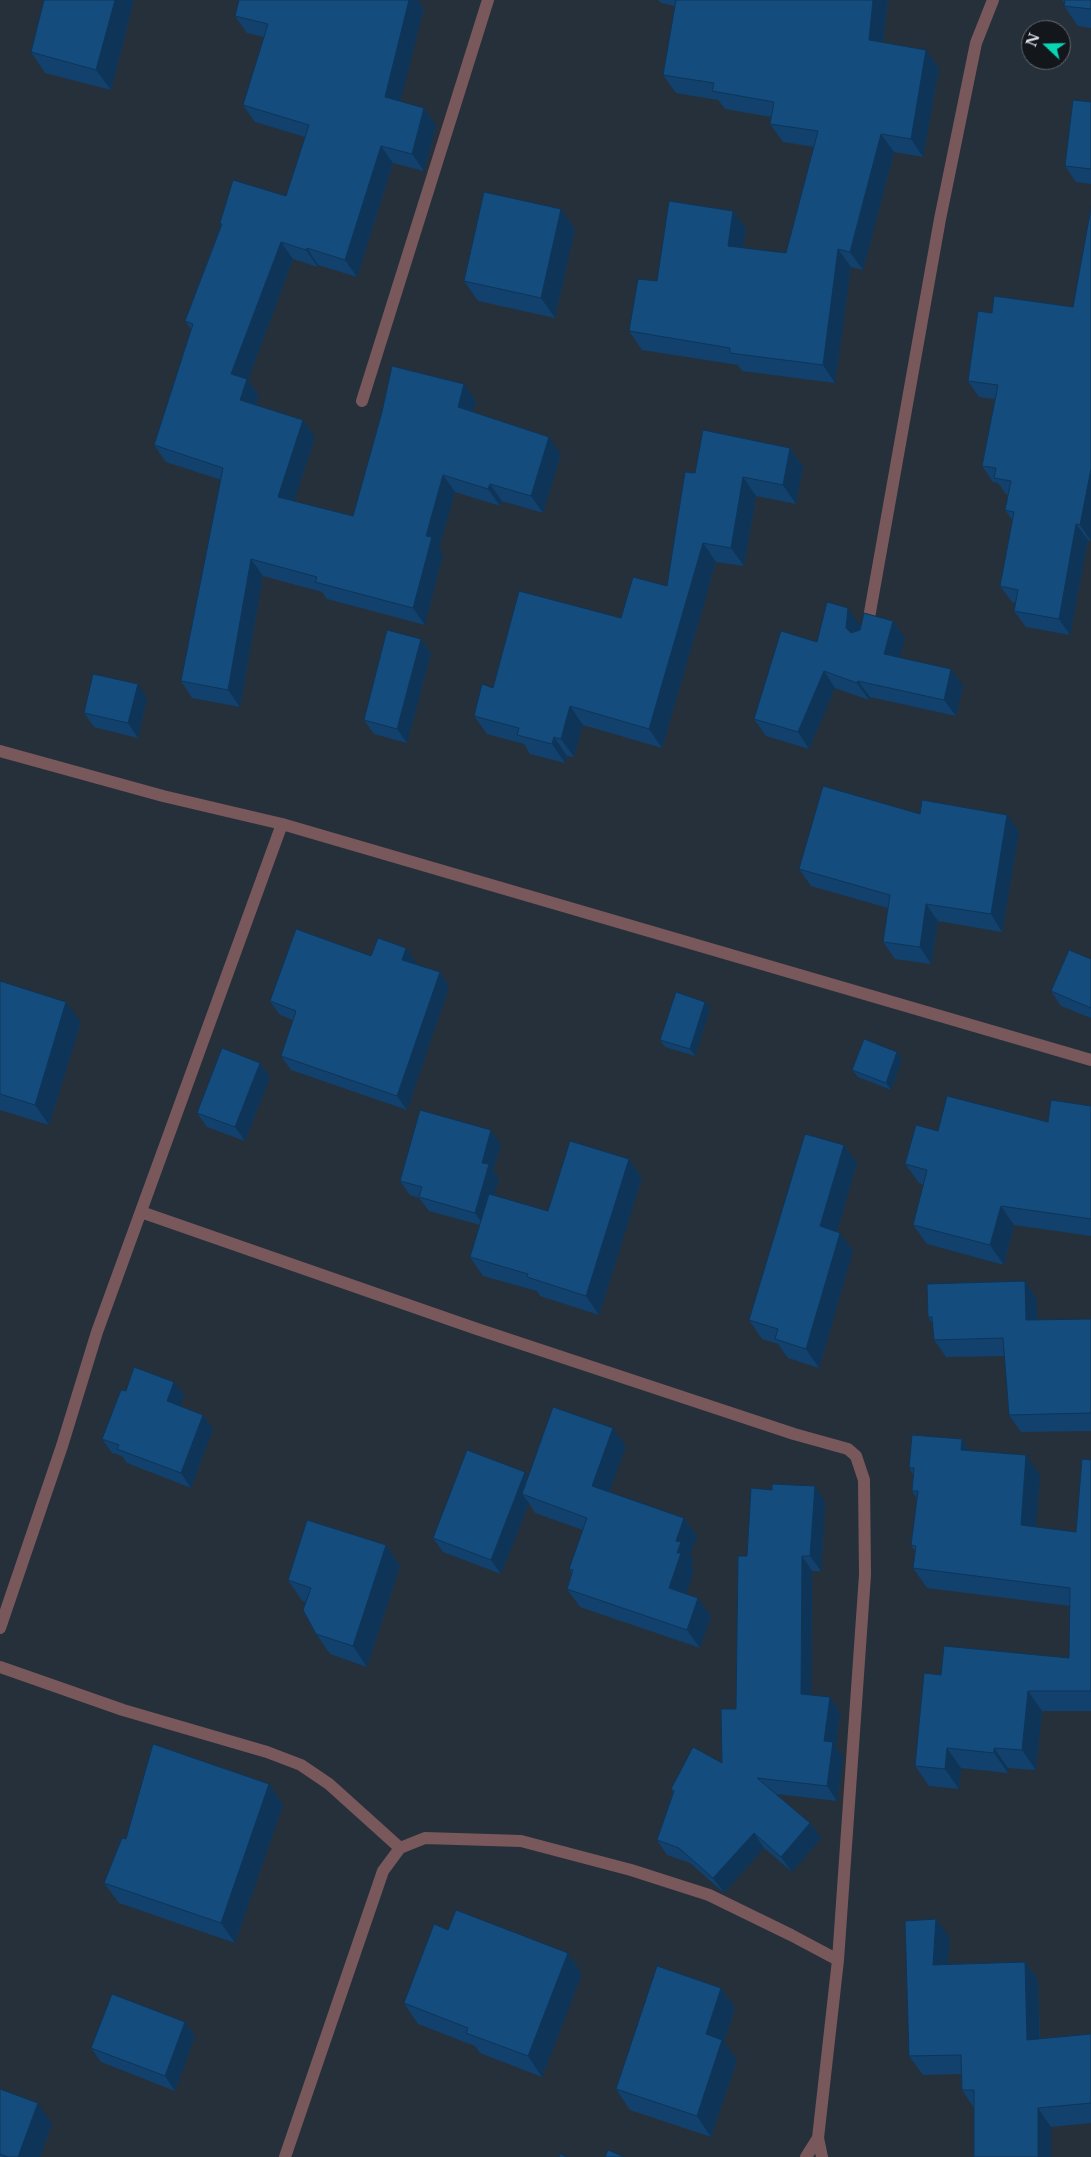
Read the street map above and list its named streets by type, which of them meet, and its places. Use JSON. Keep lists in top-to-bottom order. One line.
{"north":"left"}
